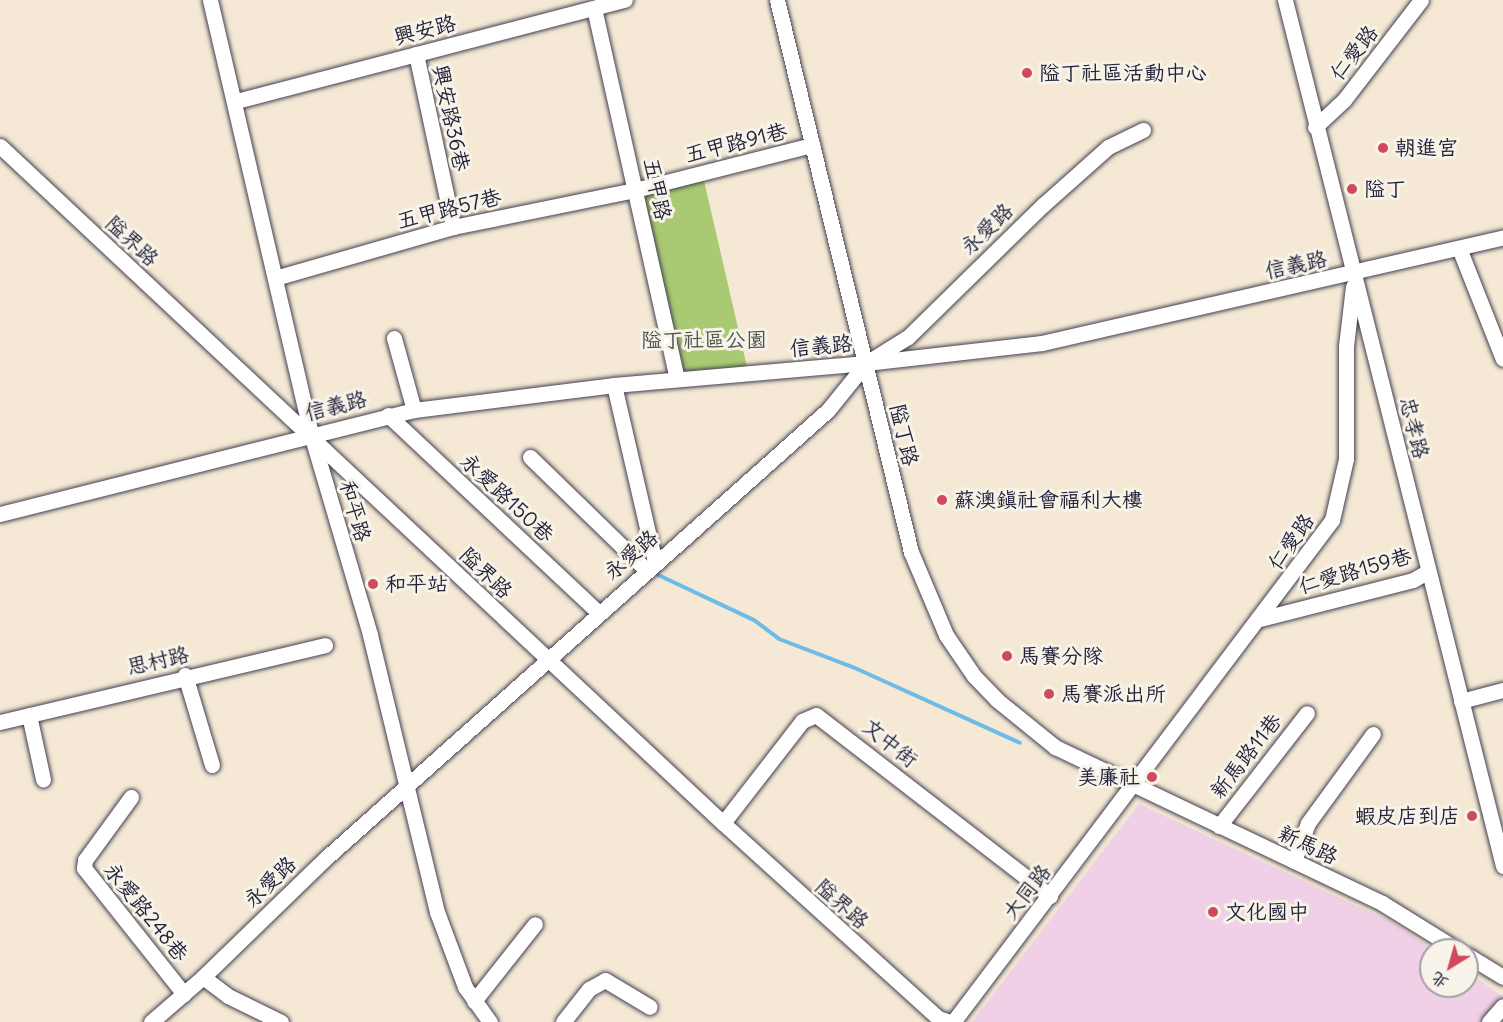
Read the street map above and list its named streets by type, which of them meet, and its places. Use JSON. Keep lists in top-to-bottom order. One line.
{"streets":{"street":["興安路","仁愛路","興安路36巷","五甲路91巷","五甲路","五甲路57巷","永愛路","隘界路","信義路","忠孝路","隘丁路","永愛路150巷","和平路","仁愛路159巷","思村路","文中街","新馬路11巷","新馬路","大同路","永愛路248巷"]},"crossings":[["興安路","興安路36巷"],["興安路","五甲路"],["興安路","和平路"],["仁愛路","信義路"],["仁愛路","忠孝路"],["仁愛路","隘丁路"],["仁愛路","仁愛路159巷"],["仁愛路","新馬路"],["仁愛路","大同路"],["興安路36巷","五甲路57巷"],["五甲路91巷","五甲路"],["五甲路91巷","五甲路57巷"],["五甲路91巷","隘丁路"],["五甲路","五甲路57巷"],["五甲路","信義路"],["五甲路57巷","和平路"],["永愛路","隘界路"],["永愛路","信義路"],["永愛路","隘丁路"],["永愛路","永愛路150巷"],["永愛路","和平路"],["永愛路","永愛路248巷"],["隘界路","信義路"],["隘界路","和平路"],["隘界路","文中街"],["隘界路","大同路"],["信義路","忠孝路"],["信義路","隘丁路"],["信義路","永愛路150巷"],["信義路","和平路"],["忠孝路","仁愛路159巷"],["隘丁路","新馬路"],["隘丁路","大同路"],["文中街","大同路"],["新馬路11巷","新馬路"],["新馬路","大同路"]],"parks":["隘丁社區公園"],"places":["隘丁社區活動中心","朝進宮","隘丁","蘇澳鎮社會福利大樓","和平站","馬賽分隊","馬賽派出所","美廉社","蝦皮店到店","文化國中"],"north":"bottom left"}
